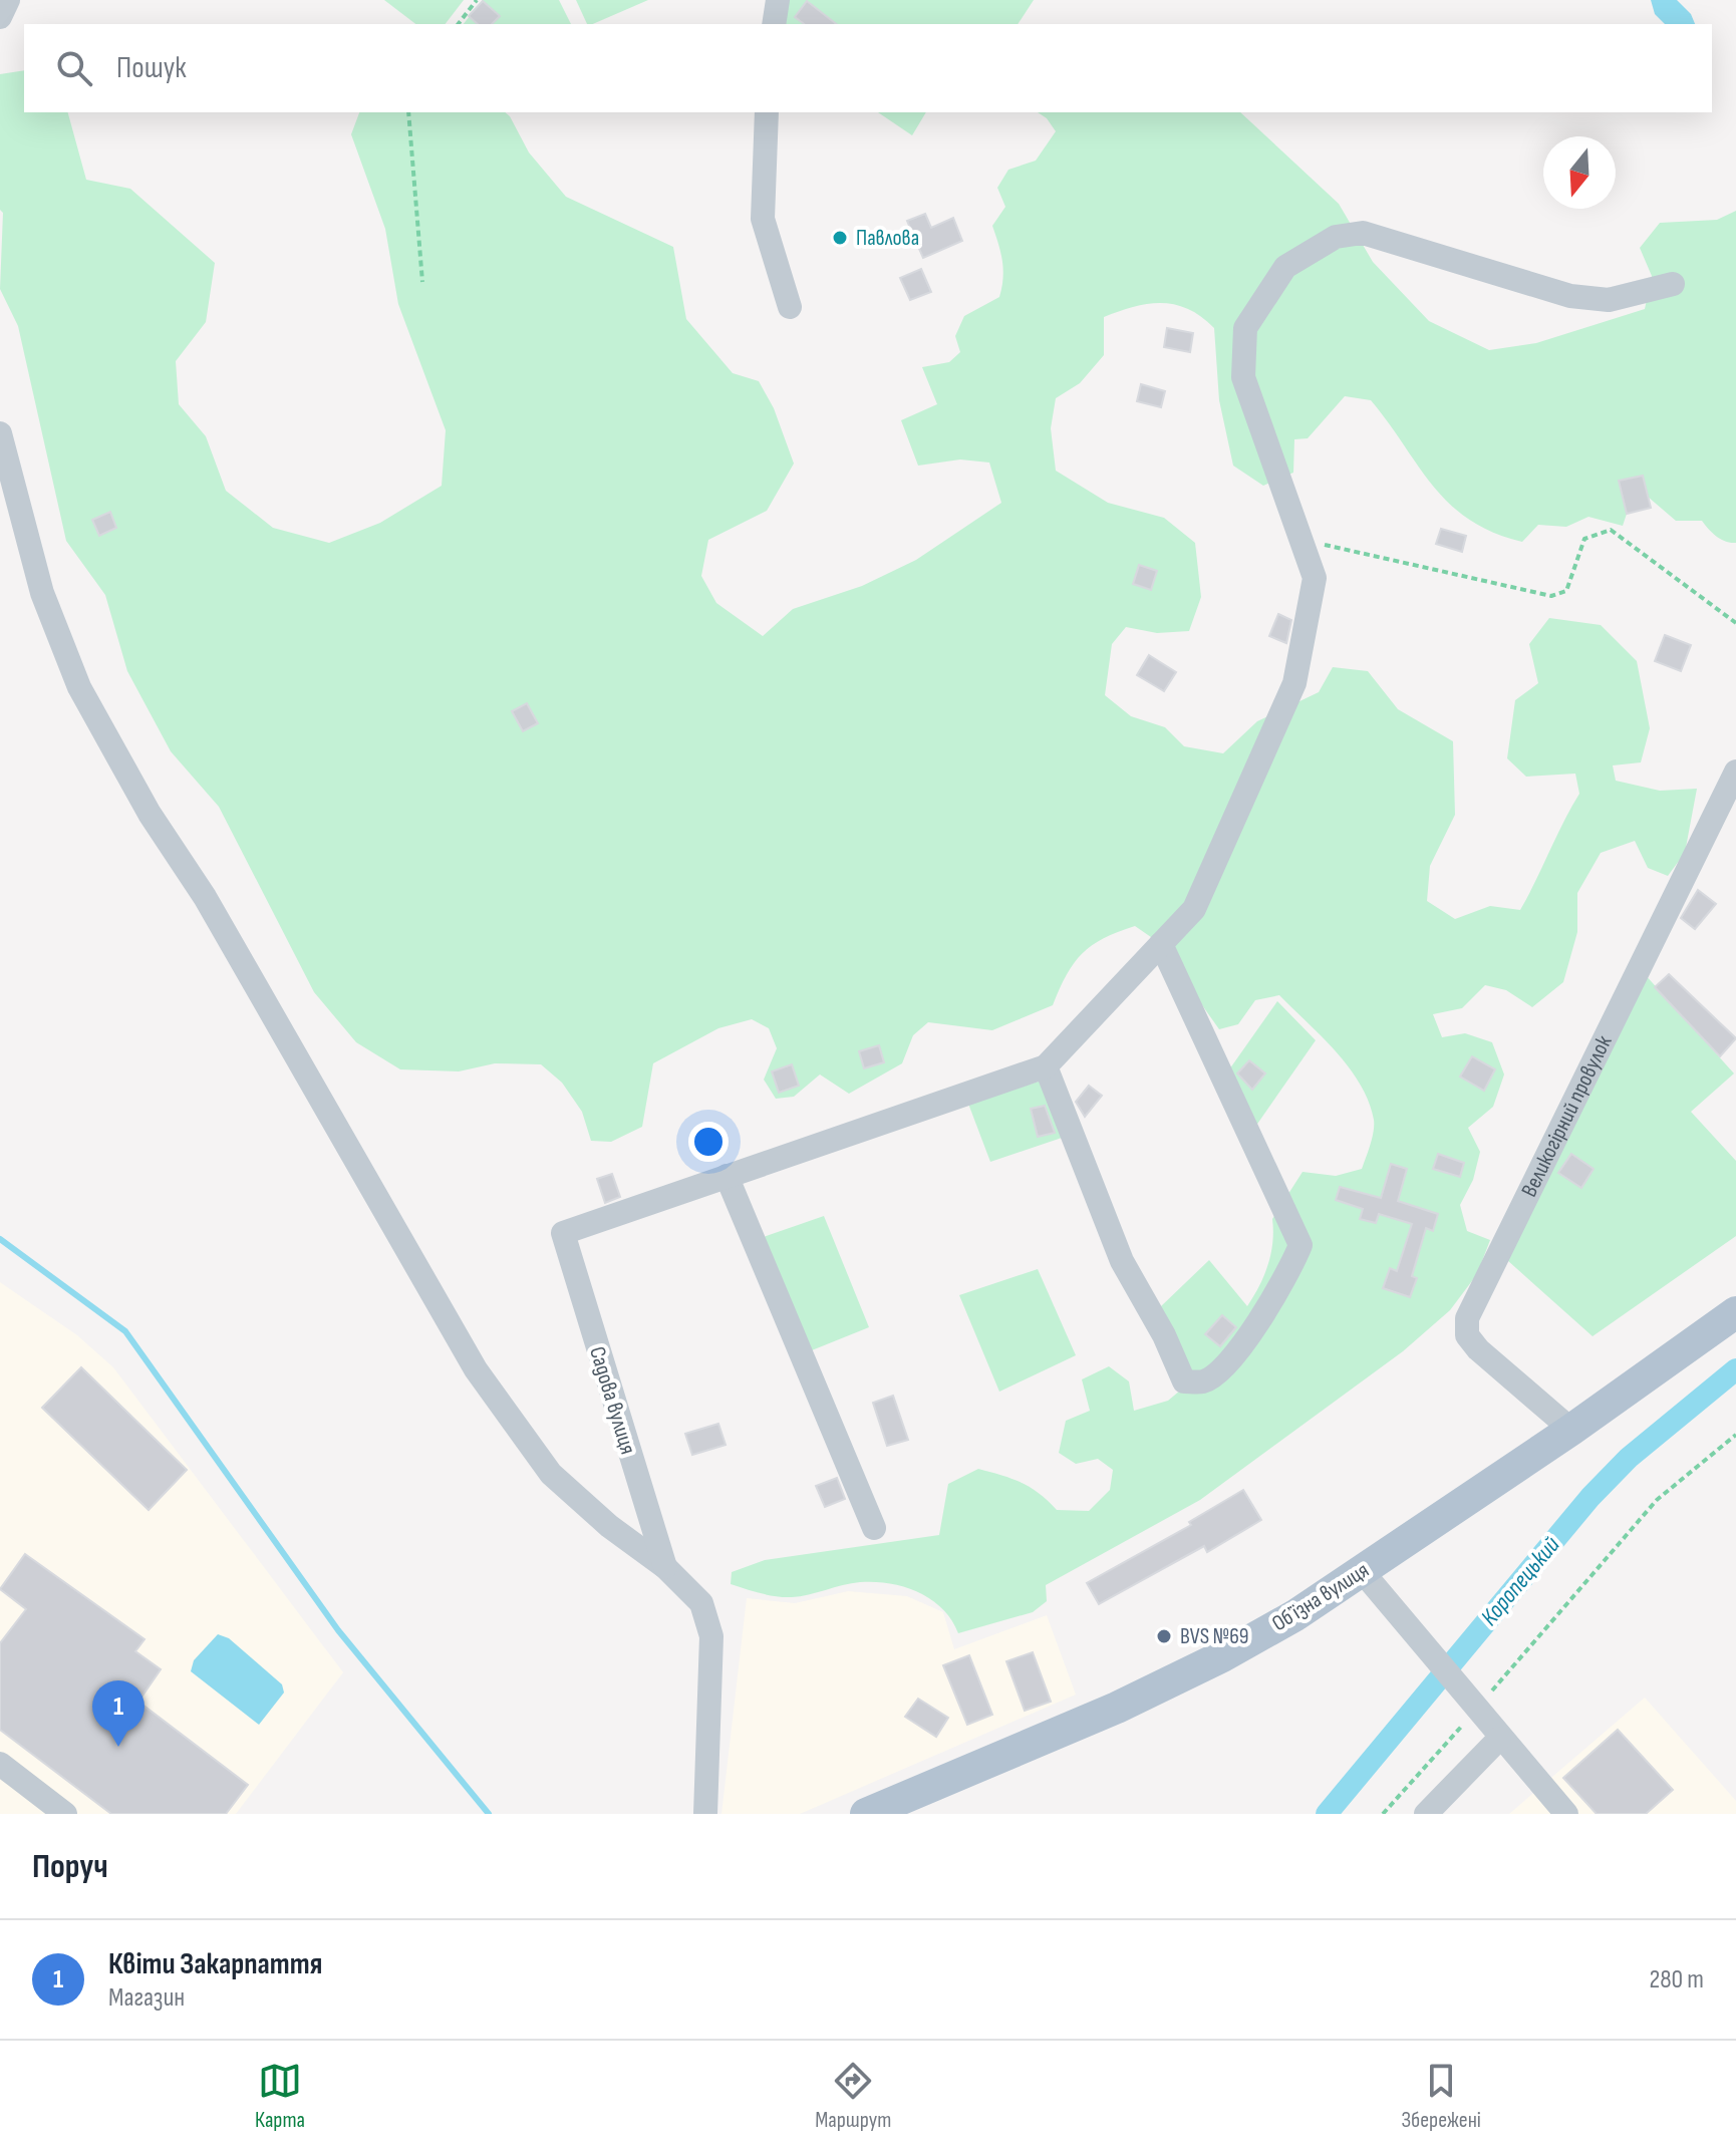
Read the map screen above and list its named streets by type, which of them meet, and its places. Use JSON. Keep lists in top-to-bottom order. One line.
{"streets":{"main road":["Обʼїзна вулиця"],"street":["Великогірний провулок","Садова вулиця"]},"crossings":[["Великогірний провулок","Обʼїзна вулиця"]],"water":["Коропецький"],"places":["Павлова","BVS №69"],"north":"bottom","page":{"search":"Пошук","pins":"1","heading":"Поруч","list":[{"mark":"1","name":"Квіти Закарпаття","note":"Магазин","value":"280 m"}],"nav":["Карта","Маршрут","Збережені"]}}
